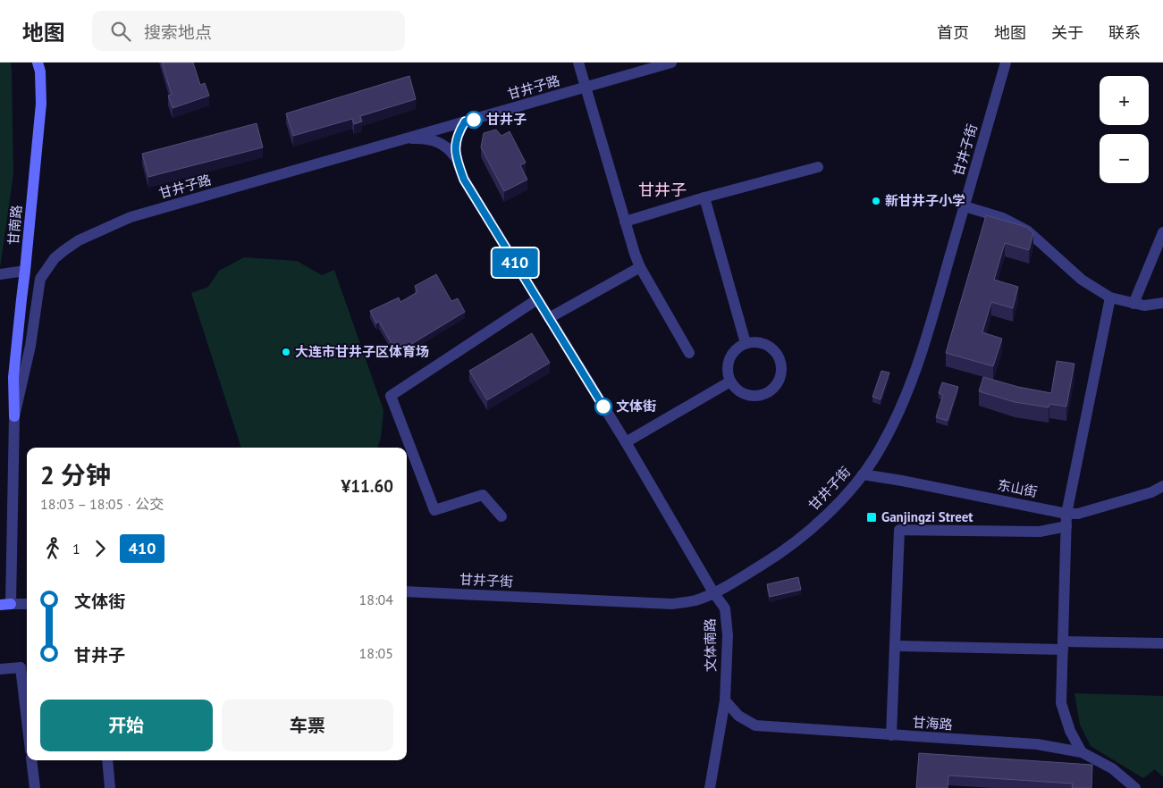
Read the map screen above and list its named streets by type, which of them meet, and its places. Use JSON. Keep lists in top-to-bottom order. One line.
{"streets":{"main road":["甘南路"],"street":["甘井子路","甘井子街","东山街","文体南路","甘海路"]},"crossings":[["甘井子路","甘南路"],["甘井子街","东山街"],["甘井子街","文体南路"],["文体南路","甘海路"]],"districts":["甘井子"],"places":{"other":["甘井子","新甘井子小学","大连市甘井子区体育场","文体街"],"transit":["Ganjingzi Street"]},"lines":["bus line 410"],"page":{"header":"地图","search":"搜索地点","nav":["首页","地图","关于","联系"],"on_map":"410","map_buttons":["+","−"],"heading":["2 分钟","18:03 – 18:05 · 公交","¥11.60"],"legs":["1","410"],"list":[{"name":"文体街","value":"18:04"},{"name":"甘井子","value":"18:05"}],"buttons":["开始","车票"]}}
